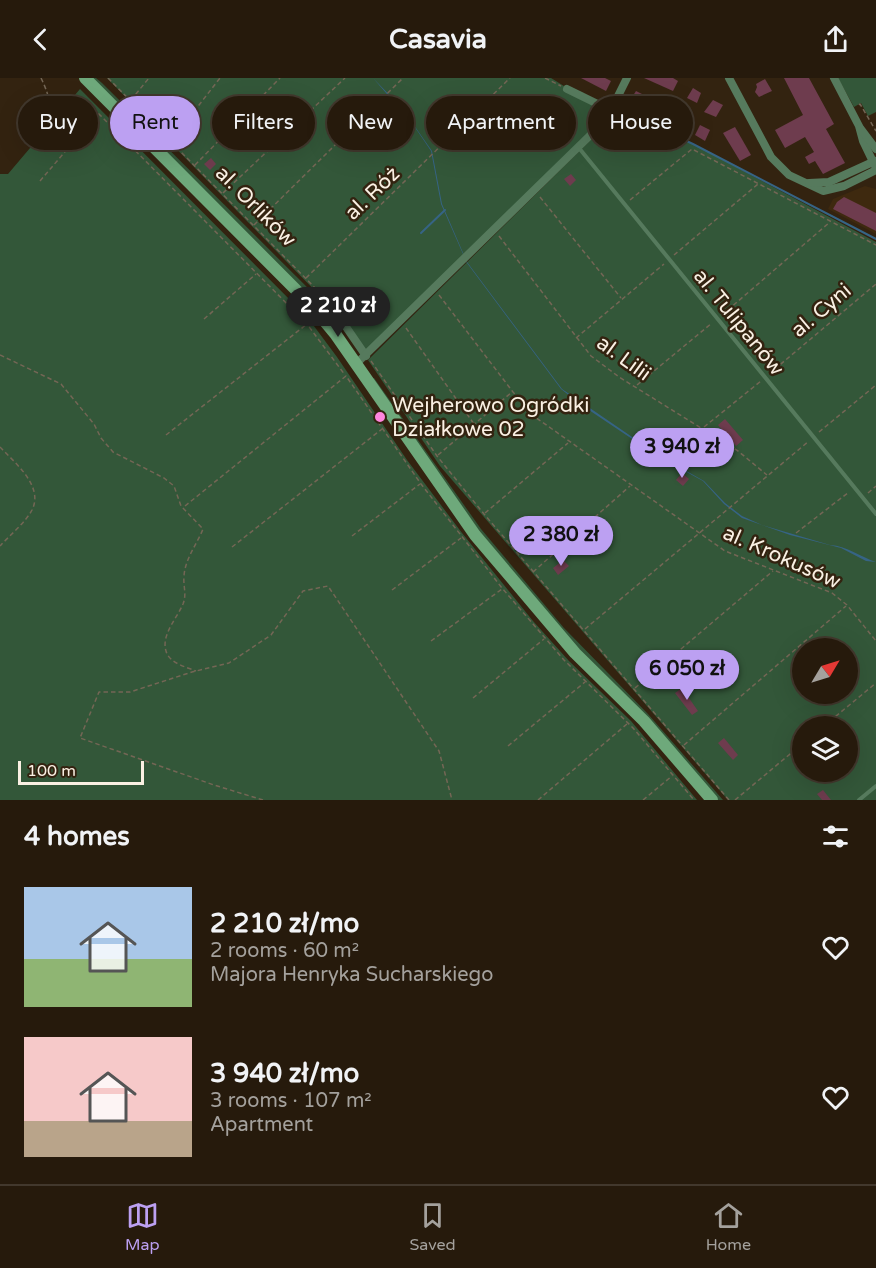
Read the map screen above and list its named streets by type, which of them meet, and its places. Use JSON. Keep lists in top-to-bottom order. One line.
{"streets":{"lane":["al. Tulipanów"],"path":["al. Róż","al. Orlików","al. Cyni","al. Lilii","al. Krokusów"]},"crossings":[["al. Róż","al. Orlików"],["al. Cyni","al. Tulipanów"],["al. Cyni","al. Lilii"]],"places":["Wejherowo Ogródki Działkowe 02"],"scale_bar":"100 m","north":"top right","page":{"header":"Casavia","chip":["Buy","Rent","Filters","New","Apartment","House"],"price":["2 210 zł","3 940 zł","2 380 zł","6 050 zł"],"scale":"100 m","heading":"4 homes","list":[{"name":"2 210 zł/mo","note":"2 rooms · 60 m² · Majora Henryka Sucharskiego"},{"name":"3 940 zł/mo","note":"3 rooms · 107 m² · Apartment"}],"tabs":["Map","Saved","Home"]}}
